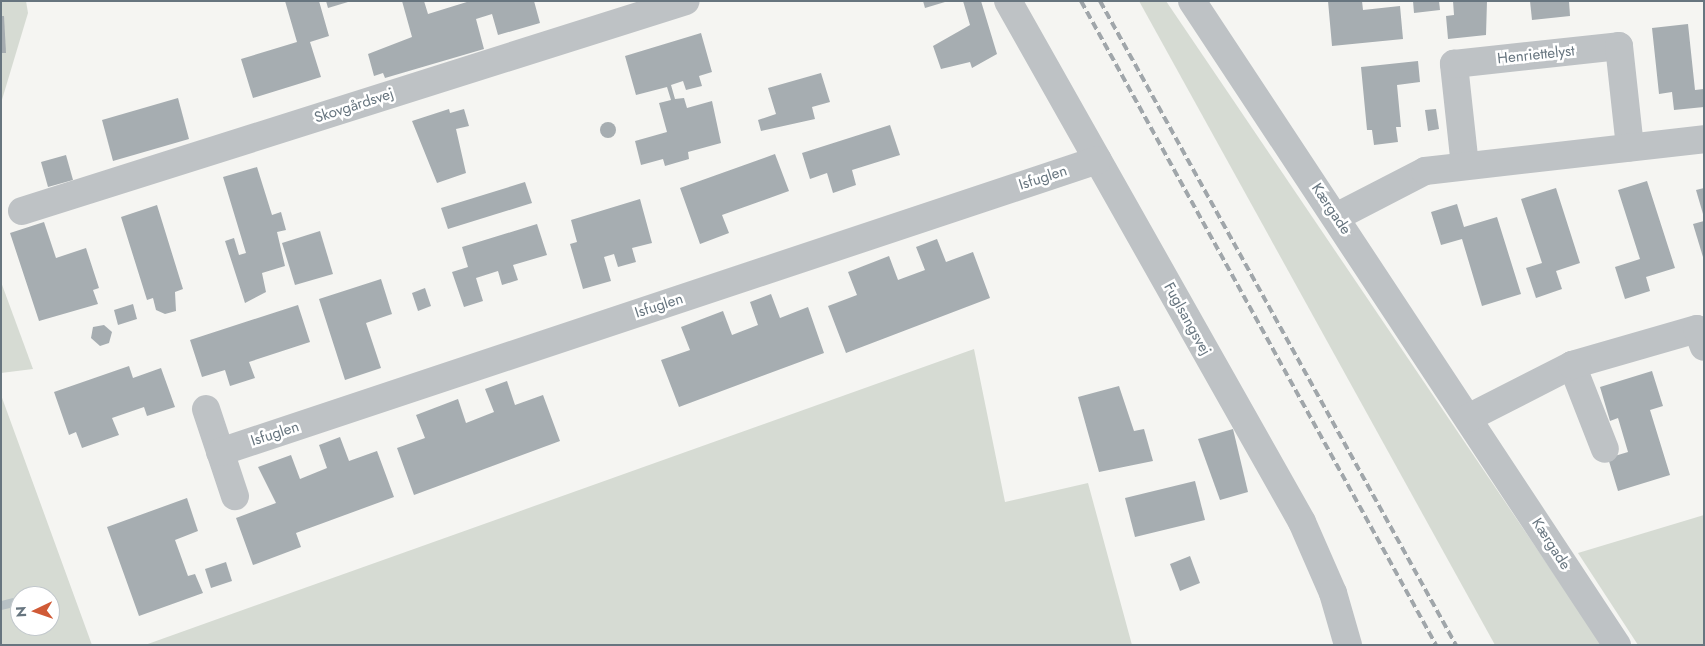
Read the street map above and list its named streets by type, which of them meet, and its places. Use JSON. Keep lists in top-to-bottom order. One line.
{"streets":{"street":["Henriettelyst","Skovgårdsvej","Isfuglen","Kærgade","Fuglsangsvej"]},"crossings":[["Isfuglen","Fuglsangsvej"]],"north":"left"}
